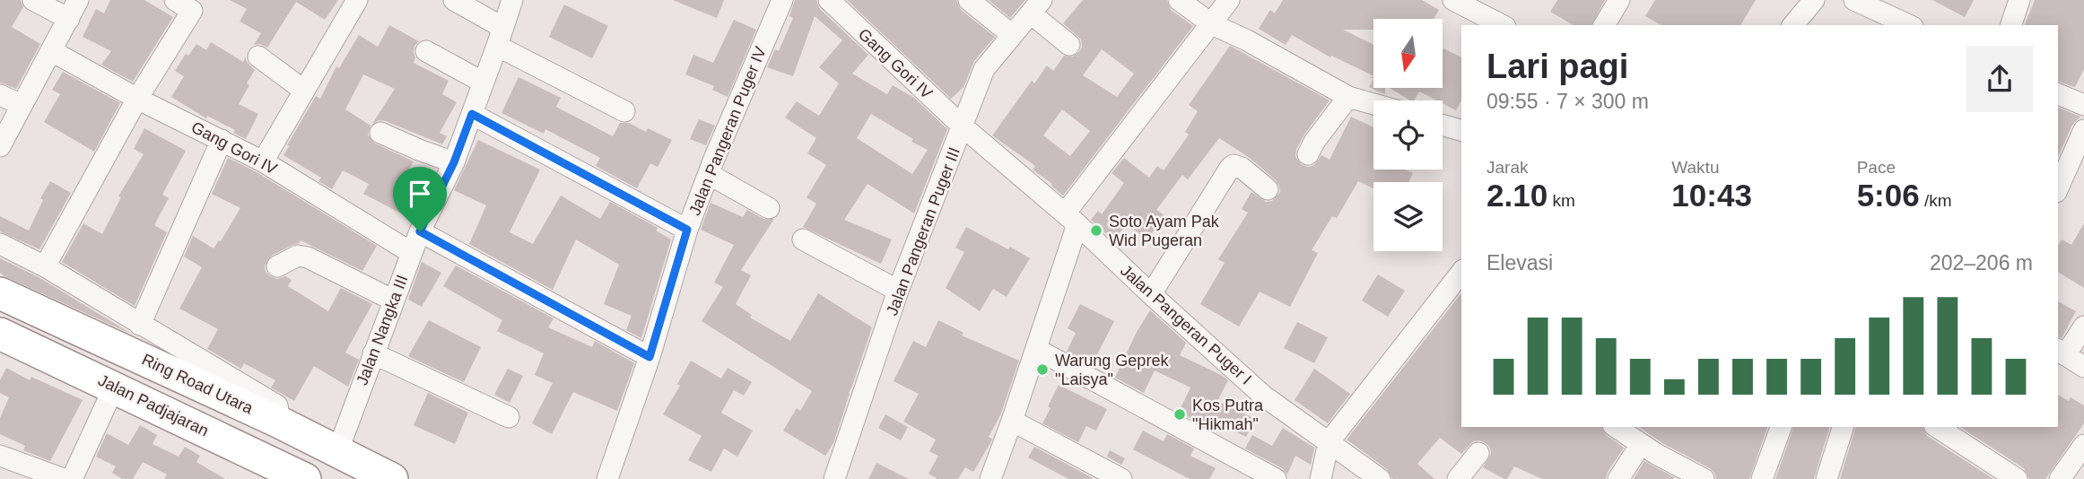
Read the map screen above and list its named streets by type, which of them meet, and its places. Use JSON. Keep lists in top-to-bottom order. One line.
{"streets":{"highway":["Ring Road Utara","Jalan Padjajaran"],"street":["Gang Gori IV","Jalan Pangeran Puger IV","Jalan Pangeran Puger III","Jalan Pangeran Puger I","Jalan Nangka III"]},"crossings":[["Gang Gori IV","Jalan Pangeran Puger III"],["Gang Gori IV","Jalan Pangeran Puger I"],["Gang Gori IV","Jalan Nangka III"],["Jalan Pangeran Puger III","Jalan Pangeran Puger I"],["Jalan Nangka III","Ring Road Utara"]],"places":["Soto Ayam Pak Wid Pugeran","Warung Geprek \"Laisya\"","Kos Putra \"Hikmah\""],"north":"bottom","page":{"heading":["Lari pagi","09:55 · 7 × 300 m"],"stats":[["Jarak","2.10 km"],["Waktu","10:43"],["Pace","5:06 /km"]],"chart":["Elevasi","202–206 m"]}}
